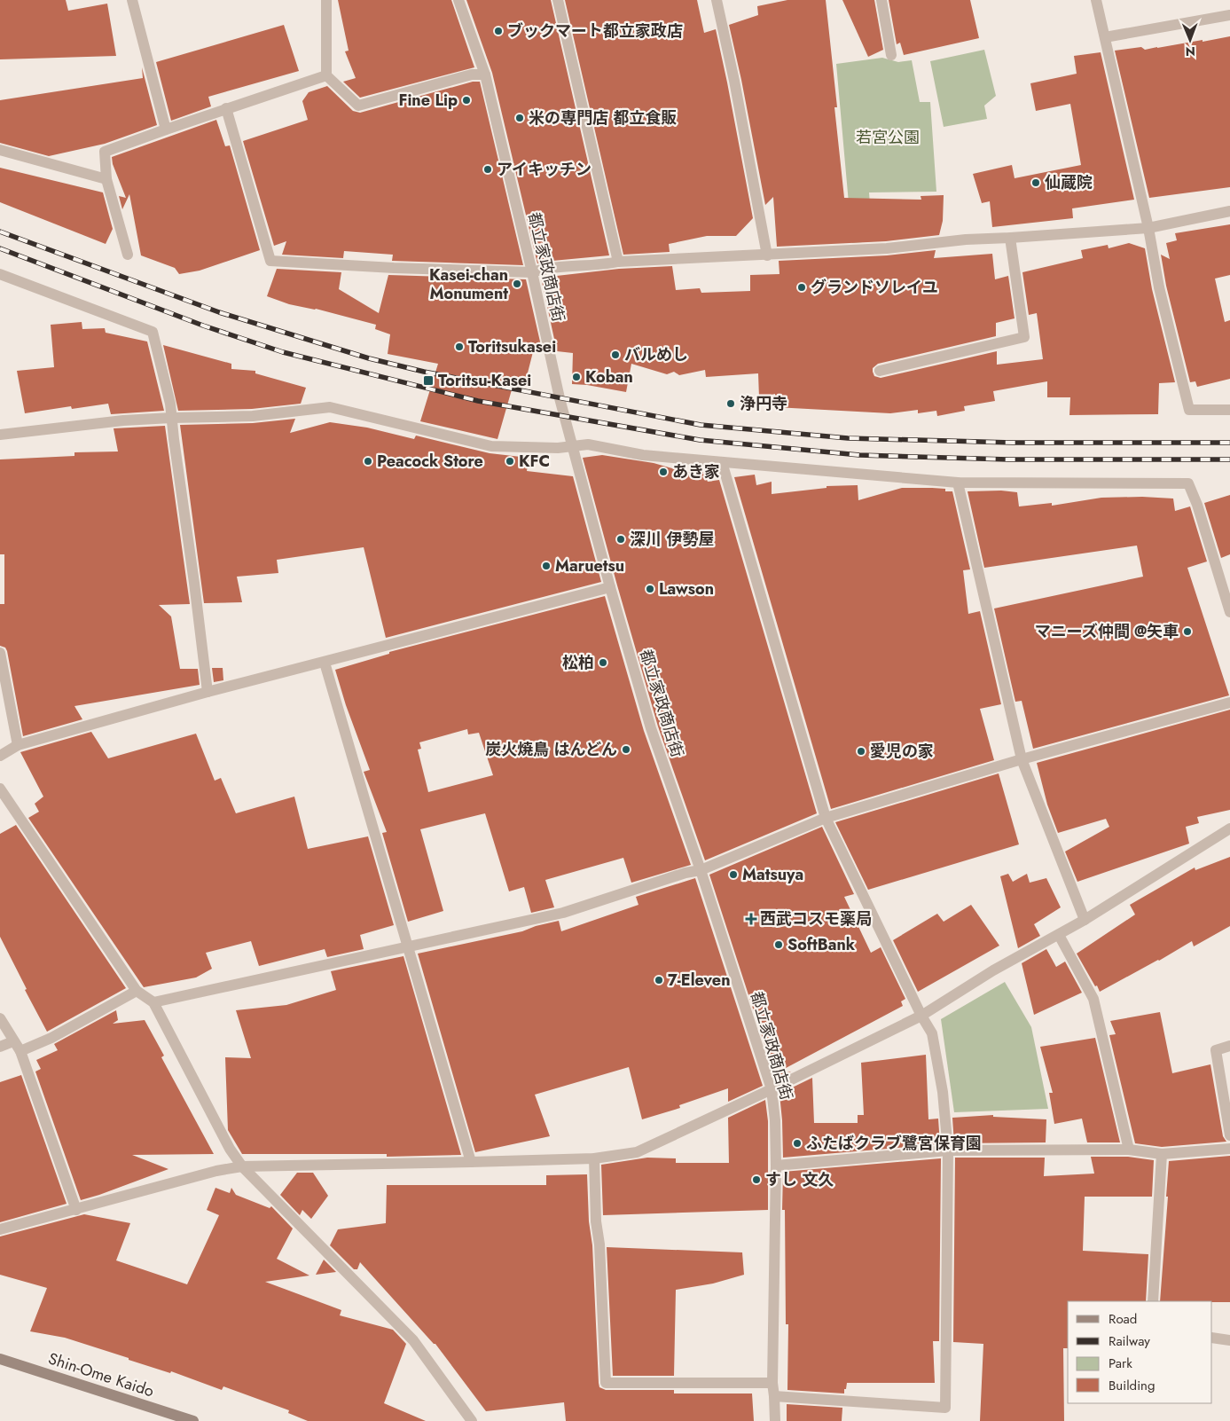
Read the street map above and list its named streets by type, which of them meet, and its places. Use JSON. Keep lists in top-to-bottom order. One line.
{"streets":{"main road":["Shin-Ome Kaido"],"street":["都立家政商店街"]},"parks":["若宮公園"],"places":{"other":["ブックマート都立家政店","Fine Lip","米の専門店 都立食販","アイキッチン","仙蔵院","Kasei-chan Monument","グランドソレイユ","Toritsukasei","バルめし","Koban","浄円寺","Peacock Store","KFC","あき家","深川 伊勢屋","Maruetsu","Lawson","マニーズ仲間 @矢車","松柏","炭火焼鳥 はんどん","愛児の家","Matsuya","SoftBank","7-Eleven","ふたばクラブ鷺宮保育園","すし 文久"],"transit":["Toritsu-Kasei"],"health":["西武コスモ薬局"]},"legend":["Road","Railway","Park","Building"],"north":"bottom"}
